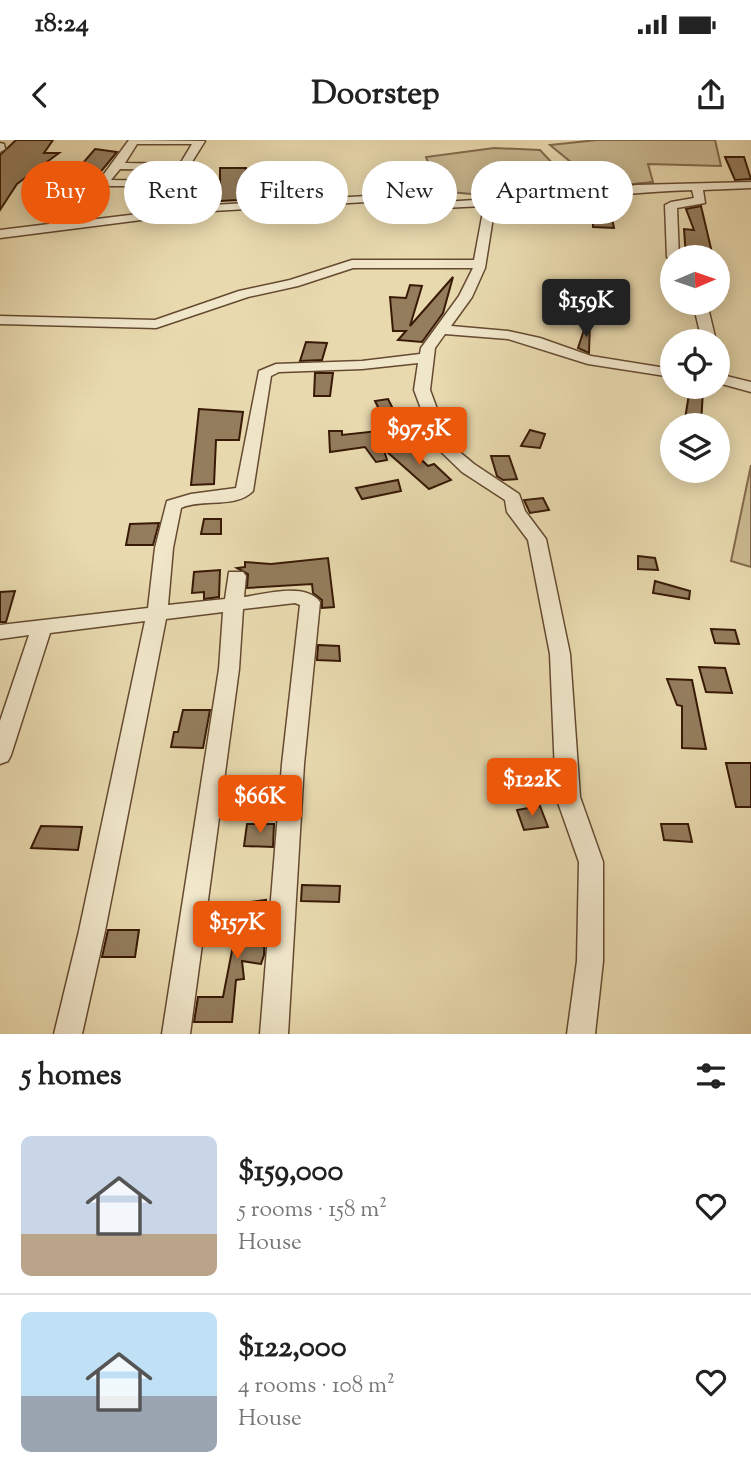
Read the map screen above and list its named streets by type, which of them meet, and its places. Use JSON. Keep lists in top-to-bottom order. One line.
{"north":"right","page":{"status":"18:24","header":"Doorstep","chip":["Buy","Rent","Filters","New","Apartment"],"price":["$159K","$97.5K","$122K","$66K","$157K"],"heading":"5 homes","list":[{"name":"$159,000","note":"5 rooms · 158 m² · House"},{"name":"$122,000","note":"4 rooms · 108 m² · House"}]}}
